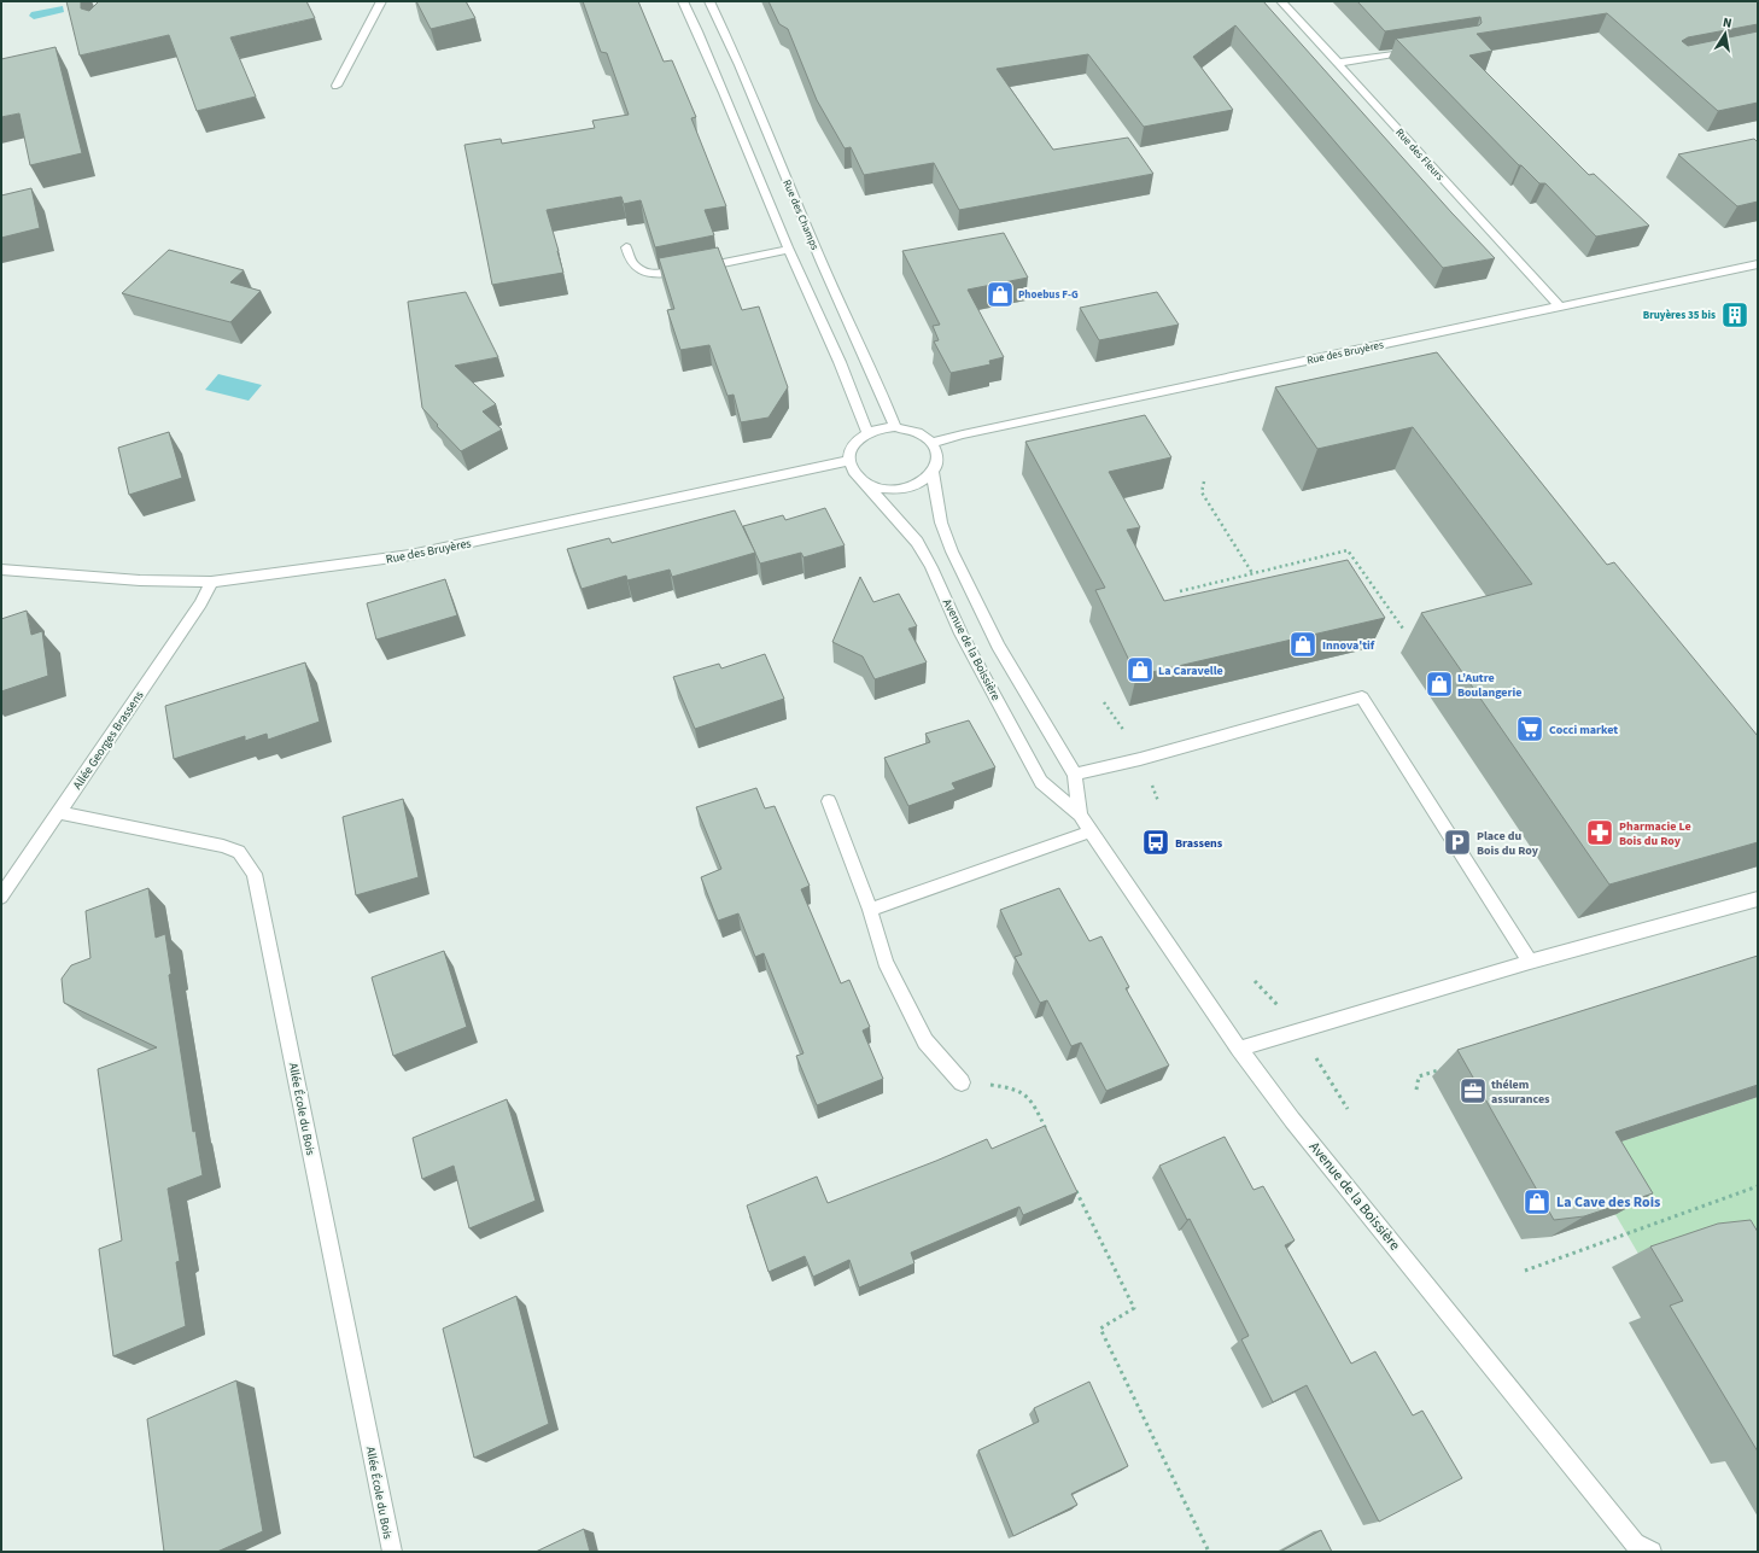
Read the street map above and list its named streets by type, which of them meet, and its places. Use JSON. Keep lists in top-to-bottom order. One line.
{"streets":{"street":["Rue des Fleurs","Rue des Champs","Rue des Bruyères","Avenue de la Boissière","Allée Georges Brassens","Allée École du Bois"]},"crossings":[["Rue des Fleurs","Rue des Bruyères"],["Rue des Champs","Rue des Bruyères"],["Rue des Champs","Avenue de la Boissière"],["Rue des Bruyères","Avenue de la Boissière"],["Rue des Bruyères","Allée Georges Brassens"],["Allée Georges Brassens","Allée École du Bois"]],"places":{"shop":["Phoebus F-G","Innova'tif","La Caravelle","L’Autre Boulangerie","La Cave des Rois"],"building":["Bruyères 35 bis"],"supermarket":["Cocci market"],"pharmacy":["Pharmacie Le Bois du Roy"],"bus stop":["Brassens"],"parking":["Place du Bois du Roy"],"office":["thélem assurances"]},"north":"top"}
